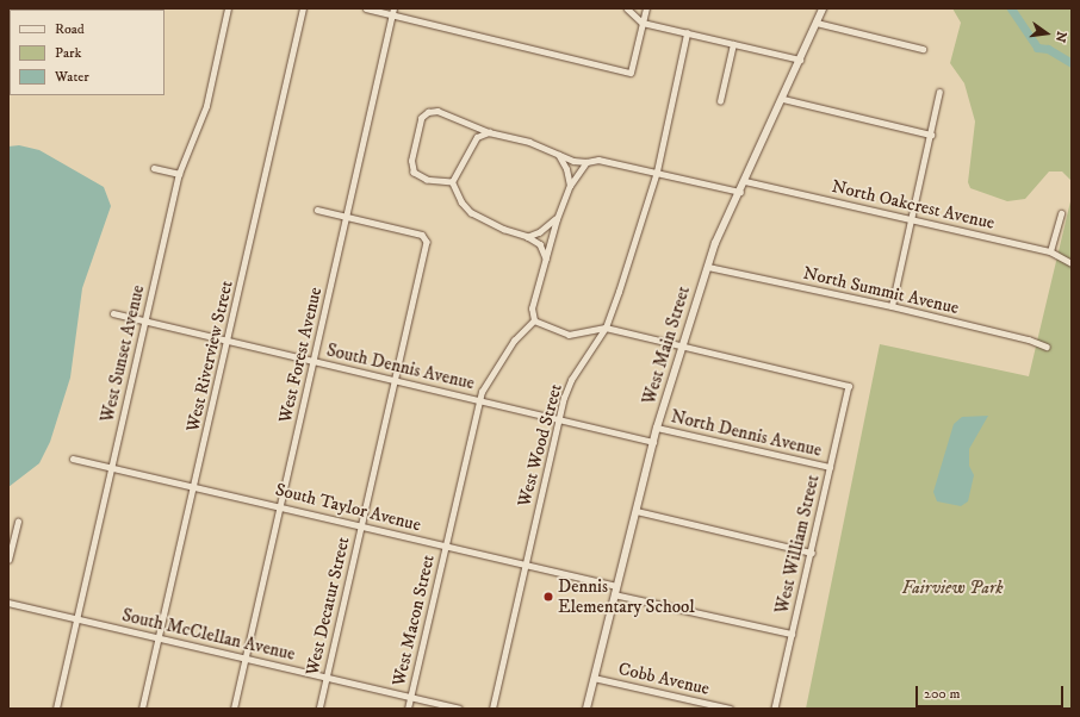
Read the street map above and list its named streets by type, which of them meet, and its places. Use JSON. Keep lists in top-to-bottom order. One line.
{"streets":{"street":["North Oakcrest Avenue","North Summit Avenue","West Main Street","West Sunset Avenue","West Forest Avenue","West Riverview Street","South Dennis Avenue","North Dennis Avenue","West Wood Street","South Taylor Avenue","West William Street","West Decatur Street","West Macon Street","South McClellan Avenue","Cobb Avenue"]},"crossings":[["North Oakcrest Avenue","West Main Street"],["North Summit Avenue","West Main Street"],["West Main Street","South Dennis Avenue"],["West Main Street","North Dennis Avenue"],["West Main Street","South Taylor Avenue"],["West Main Street","West William Street"],["West Main Street","Cobb Avenue"],["West Sunset Avenue","South Dennis Avenue"],["West Sunset Avenue","South Taylor Avenue"],["West Sunset Avenue","South McClellan Avenue"],["West Forest Avenue","South Dennis Avenue"],["West Forest Avenue","South Taylor Avenue"],["West Forest Avenue","West Decatur Street"],["West Forest Avenue","South McClellan Avenue"],["West Riverview Street","South Dennis Avenue"],["West Riverview Street","South Taylor Avenue"],["West Riverview Street","South McClellan Avenue"],["South Dennis Avenue","West Wood Street"],["South Dennis Avenue","West Decatur Street"],["South Dennis Avenue","West Macon Street"],["North Dennis Avenue","West William Street"],["West Wood Street","South Taylor Avenue"],["South Taylor Avenue","West Decatur Street"],["South Taylor Avenue","West Macon Street"],["West Decatur Street","South McClellan Avenue"],["West Macon Street","South McClellan Avenue"]],"parks":["Fairview Park"],"places":["Dennis Elementary School"],"legend":["Road","Park","Water"],"scale_bar":"200 m","north":"right"}
